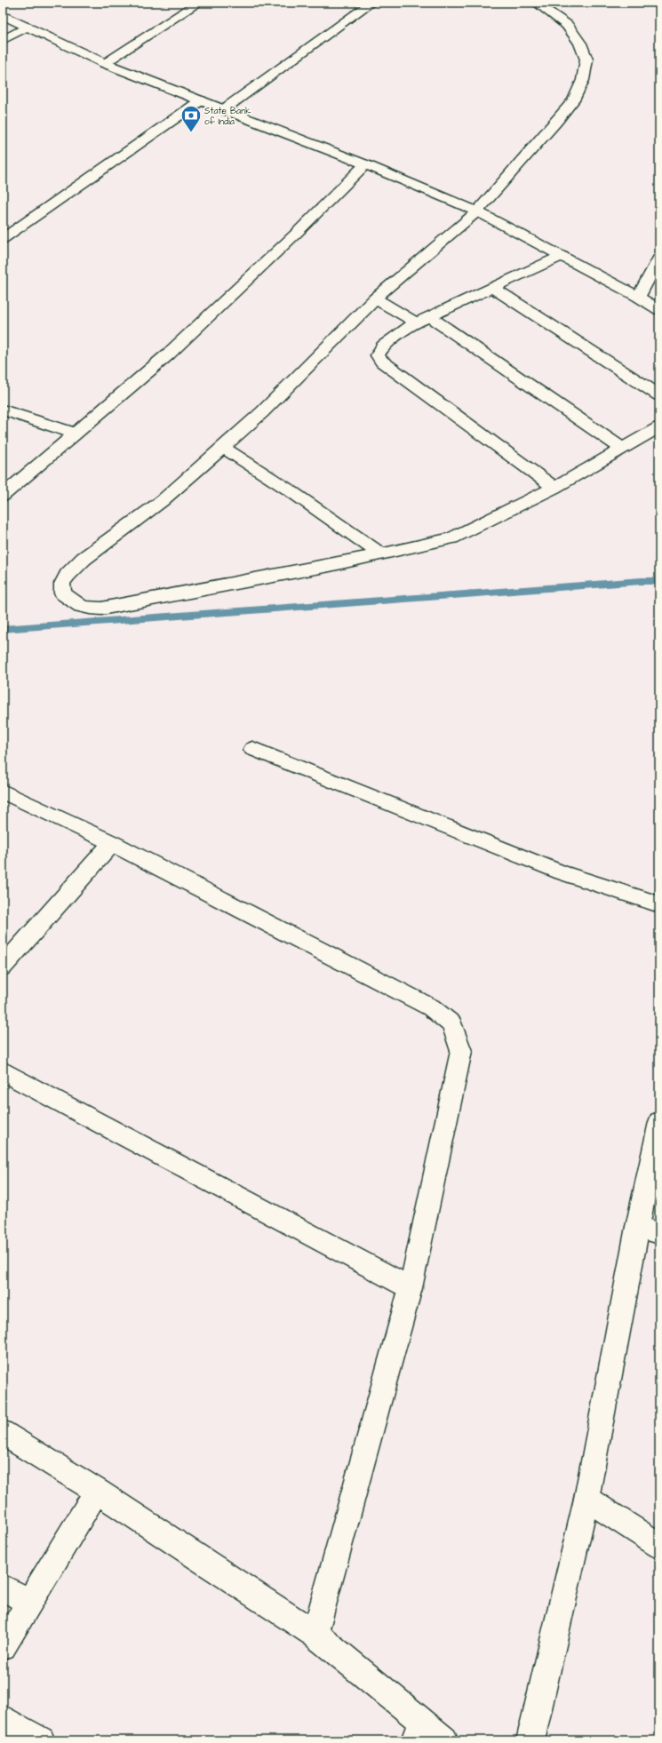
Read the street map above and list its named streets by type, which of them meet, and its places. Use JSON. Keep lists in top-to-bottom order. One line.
{"places":{"bank":["State Bank of India"]}}
